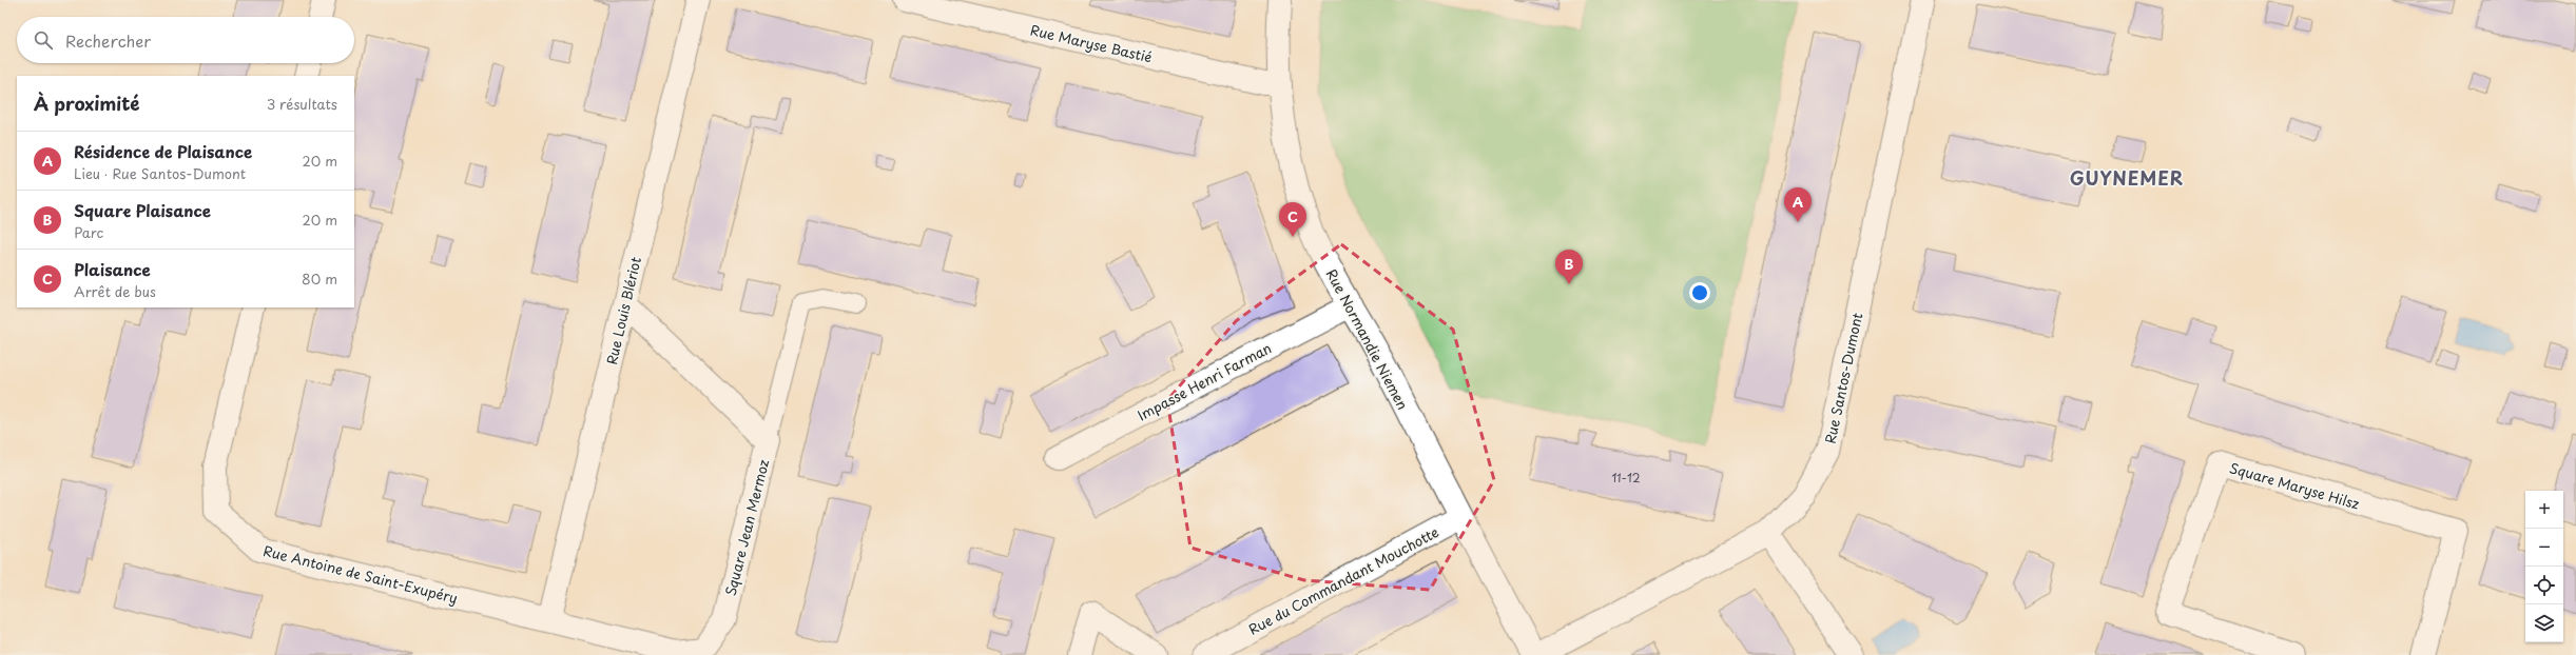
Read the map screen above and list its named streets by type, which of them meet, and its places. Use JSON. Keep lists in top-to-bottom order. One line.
{"streets":{"street":["Rue Maryse Bastié","Rue Louis Blériot","Rue Normandie Niemen","Rue Santos-Dumont","Impasse Henri Farman","Square Maryse Hilsz","Square Jean Mermoz","Rue Antoine de Saint-Exupéry","Rue du Commandant Mouchotte"]},"crossings":[["Rue Maryse Bastié","Rue Normandie Niemen"],["Rue Louis Blériot","Square Jean Mermoz"],["Rue Louis Blériot","Rue Antoine de Saint-Exupéry"],["Rue Normandie Niemen","Impasse Henri Farman"],["Rue Normandie Niemen","Rue du Commandant Mouchotte"],["Square Jean Mermoz","Rue Antoine de Saint-Exupéry"]],"districts":["GUYNEMER"],"house_numbers":["11-12"],"page":{"search":"Rechercher","heading":["À proximité","3 résultats"],"list":[{"mark":"A","name":"Résidence de Plaisance","note":"Lieu · Rue Santos-Dumont","value":"20 m"},{"mark":"B","name":"Square Plaisance","note":"Parc","value":"20 m"},{"mark":"C","name":"Plaisance","note":"Arrêt de bus","value":"80 m"}],"pins":["A","C","B"],"map_buttons":["+","−"]}}
